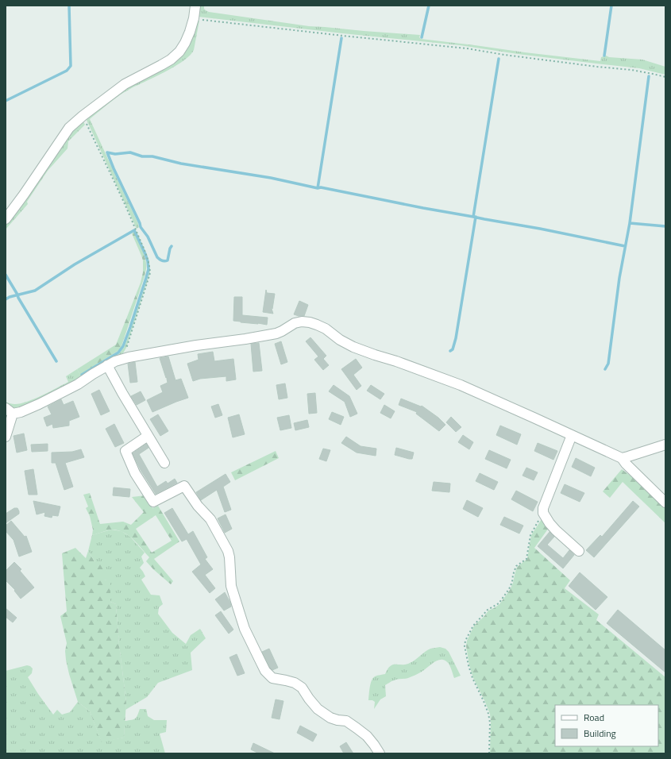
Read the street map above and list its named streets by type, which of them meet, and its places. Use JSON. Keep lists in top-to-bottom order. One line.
{"legend":["Road","Building"]}
